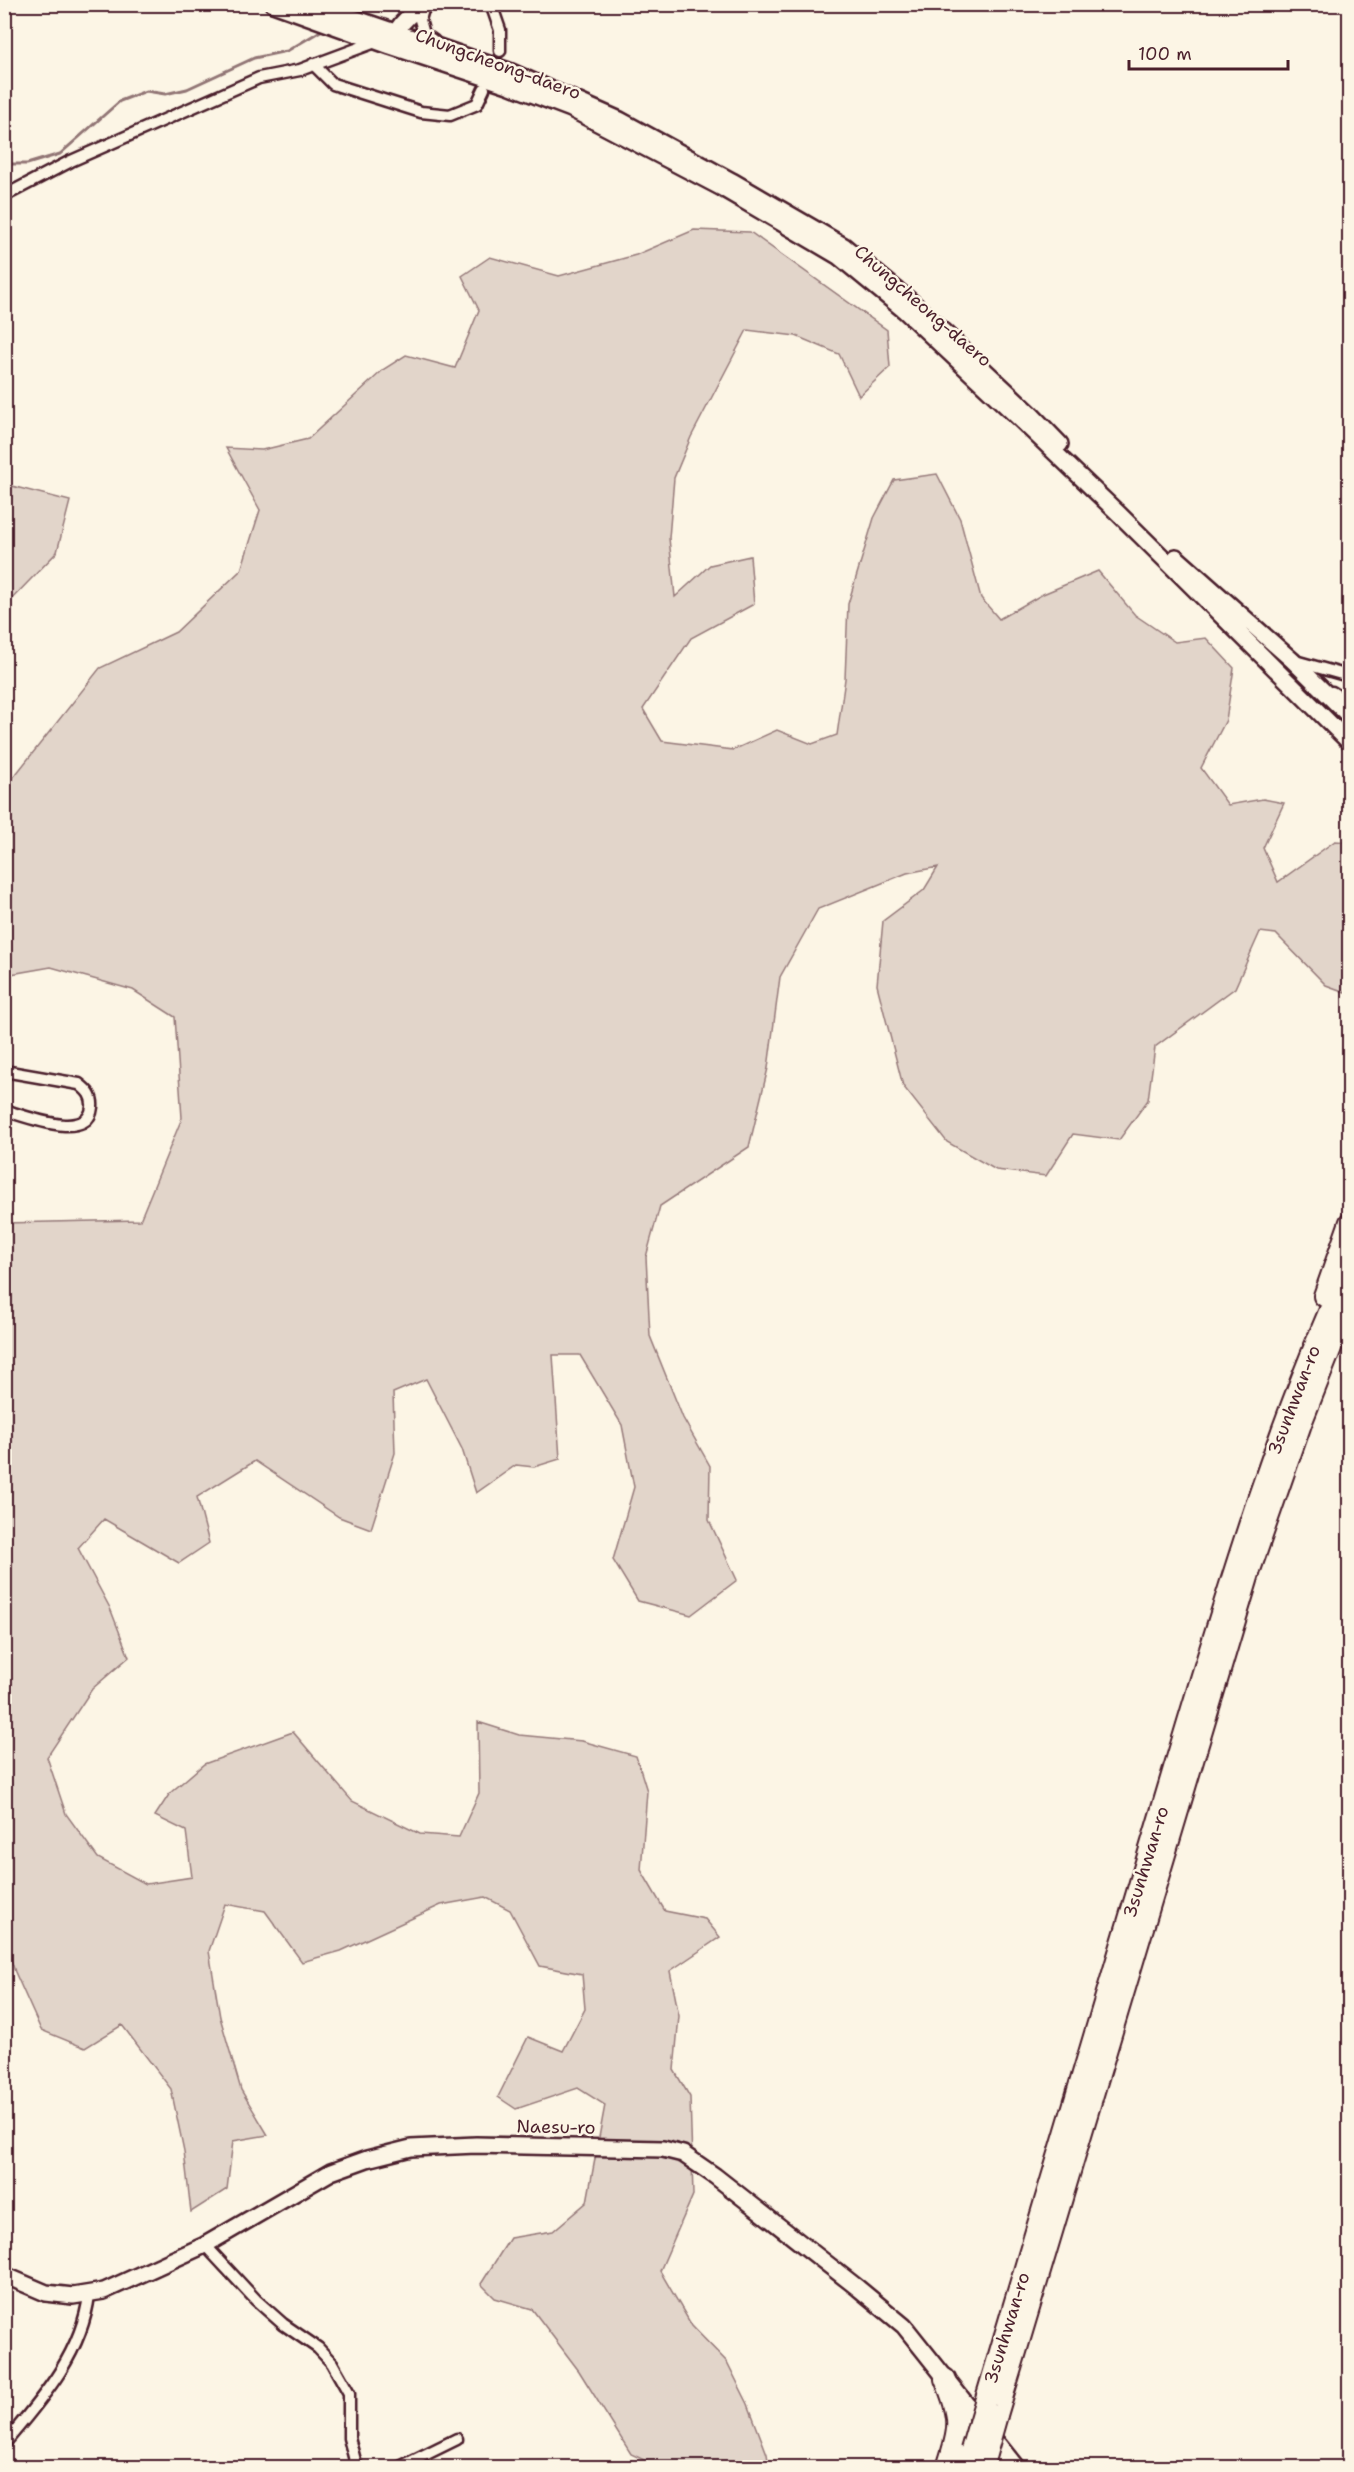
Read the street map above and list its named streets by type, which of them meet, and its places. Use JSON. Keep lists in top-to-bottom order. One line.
{"streets":{"highway":["3sunhwan-ro"],"main road":["Chungcheong-daero","Naesu-ro"]},"crossings":[["3sunhwan-ro","Naesu-ro"]],"scale_bar":"100 m"}
